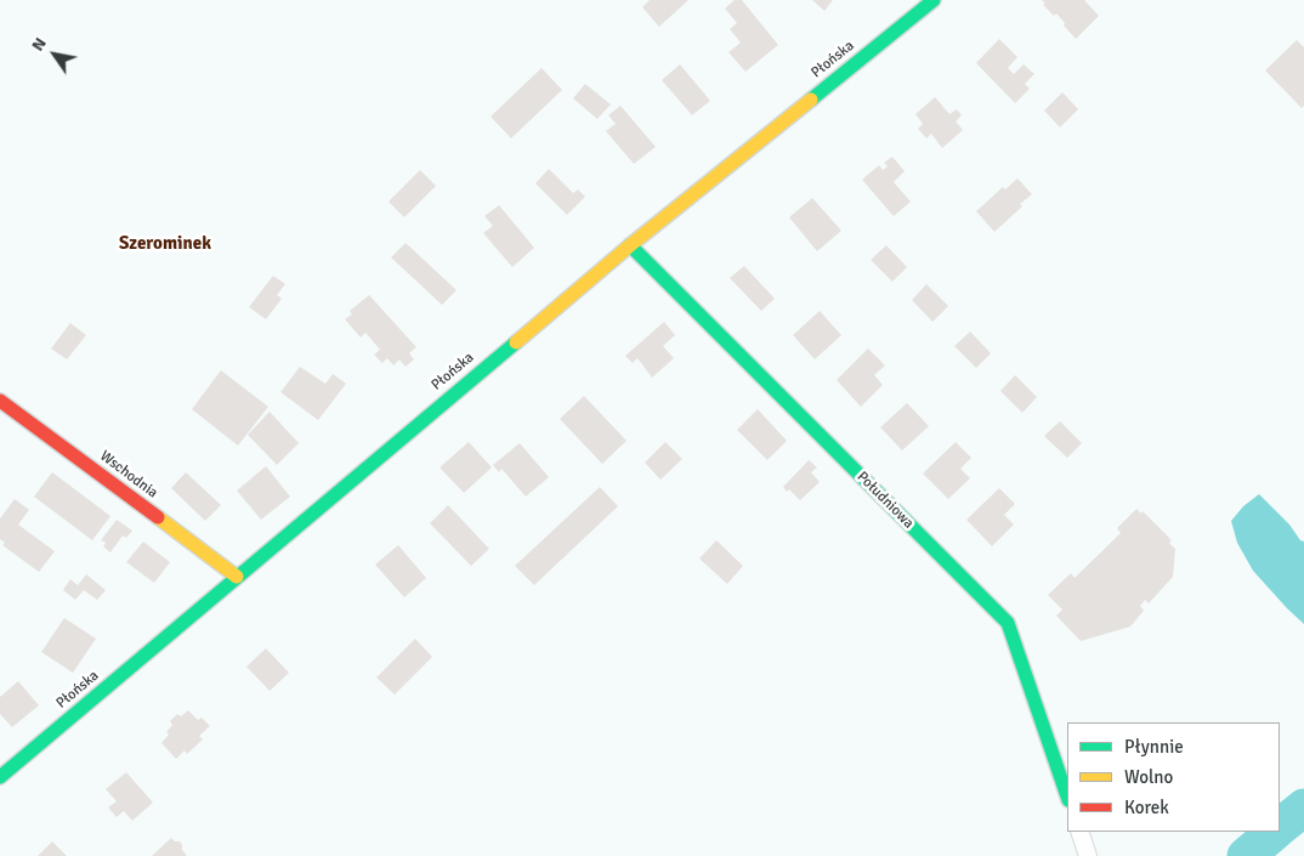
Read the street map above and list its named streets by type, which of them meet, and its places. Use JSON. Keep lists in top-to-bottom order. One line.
{"streets":{"street":["Płońska","Wschodnia","Południowa"]},"crossings":[["Płońska","Wschodnia"],["Płońska","Południowa"]],"districts":["Szerominek"],"legend":["Płynnie","Wolno","Korek"],"north":"top left"}
